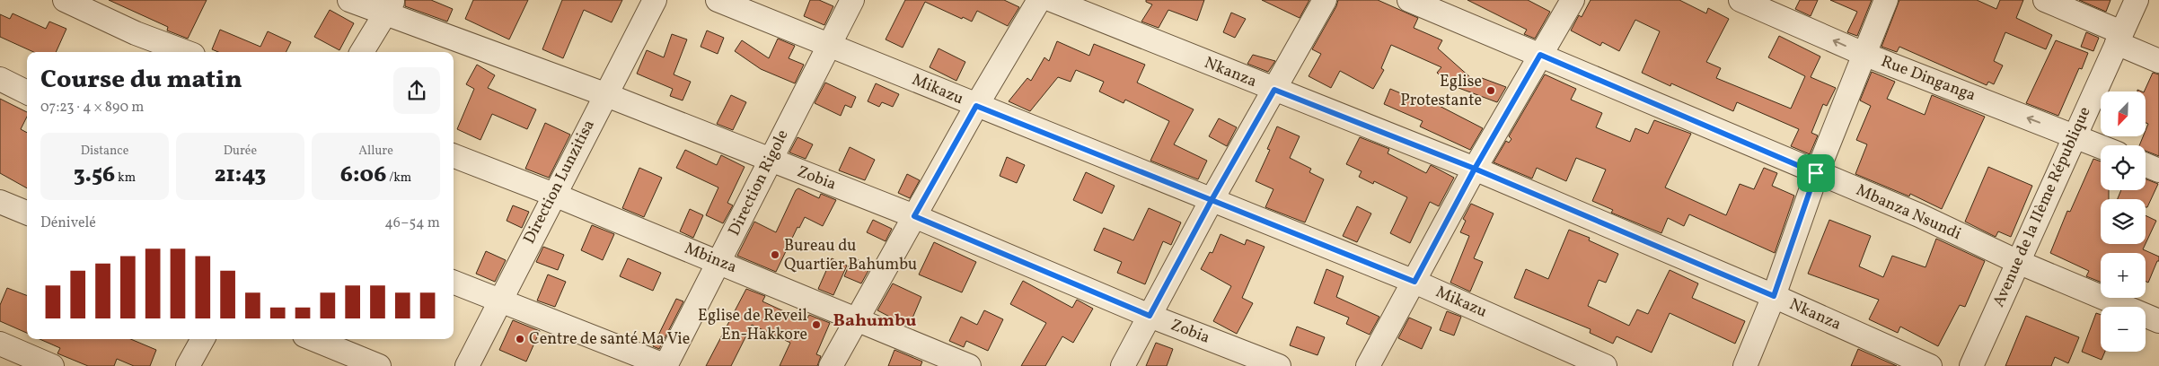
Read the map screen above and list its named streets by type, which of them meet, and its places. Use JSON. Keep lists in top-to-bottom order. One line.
{"streets":{"street":["Nkanza","Rue Dinganga","Mikazu","Zobia","Direction Lunzitisa","Direction Rigole","Avenue de la IIème République","Mbanza Nsundi","Mbinza"]},"crossings":[["Rue Dinganga","Avenue de la IIème République"],["Mikazu","Direction Rigole"],["Zobia","Direction Lunzitisa"],["Zobia","Direction Rigole"],["Direction Lunzitisa","Mbinza"],["Direction Rigole","Mbinza"],["Avenue de la IIème République","Mbanza Nsundi"]],"one_way":["Rue Dinganga"],"districts":["Bahumbu"],"places":["Eglise Protestante","Bureau du Quartier Bahumbu","Eglise de Reveil En-Hakkore","Centre de santé Ma Vie"],"north":"bottom left","page":{"heading":["Course du matin","07:23 · 4 × 890 m"],"map_buttons":["+","−"],"stats":[["Distance","3.56 km"],["Durée","21:43"],["Allure","6:06 /km"]],"chart":["Dénivelé","46–54 m"]}}
